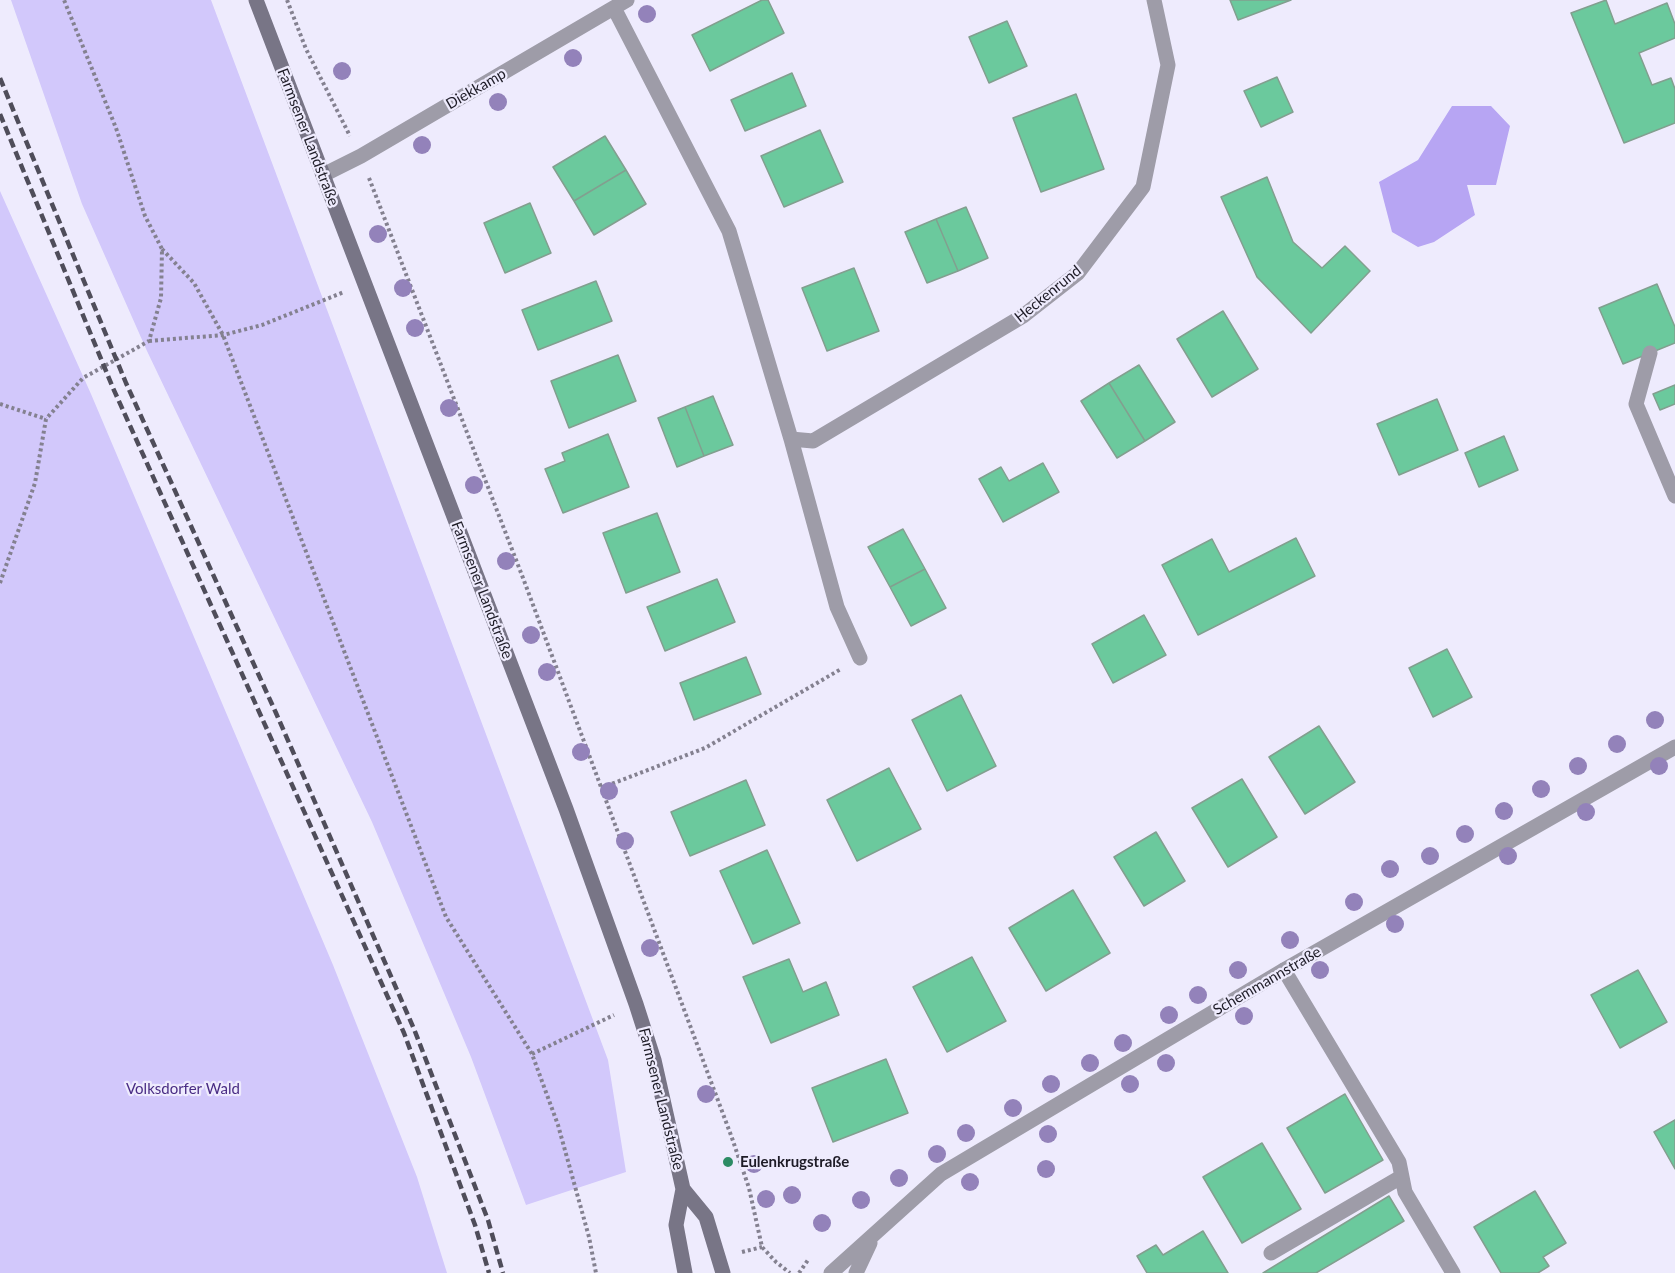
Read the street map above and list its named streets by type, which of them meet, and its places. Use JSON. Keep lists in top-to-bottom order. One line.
{"streets":{"main road":["Farmsener Landstraße"],"street":["Diekkamp","Heckenrund","Schemmannstraße"]},"crossings":[["Diekkamp","Farmsener Landstraße"]],"parks":["Volksdorfer Wald"],"places":["Eulenkrugstraße"]}
